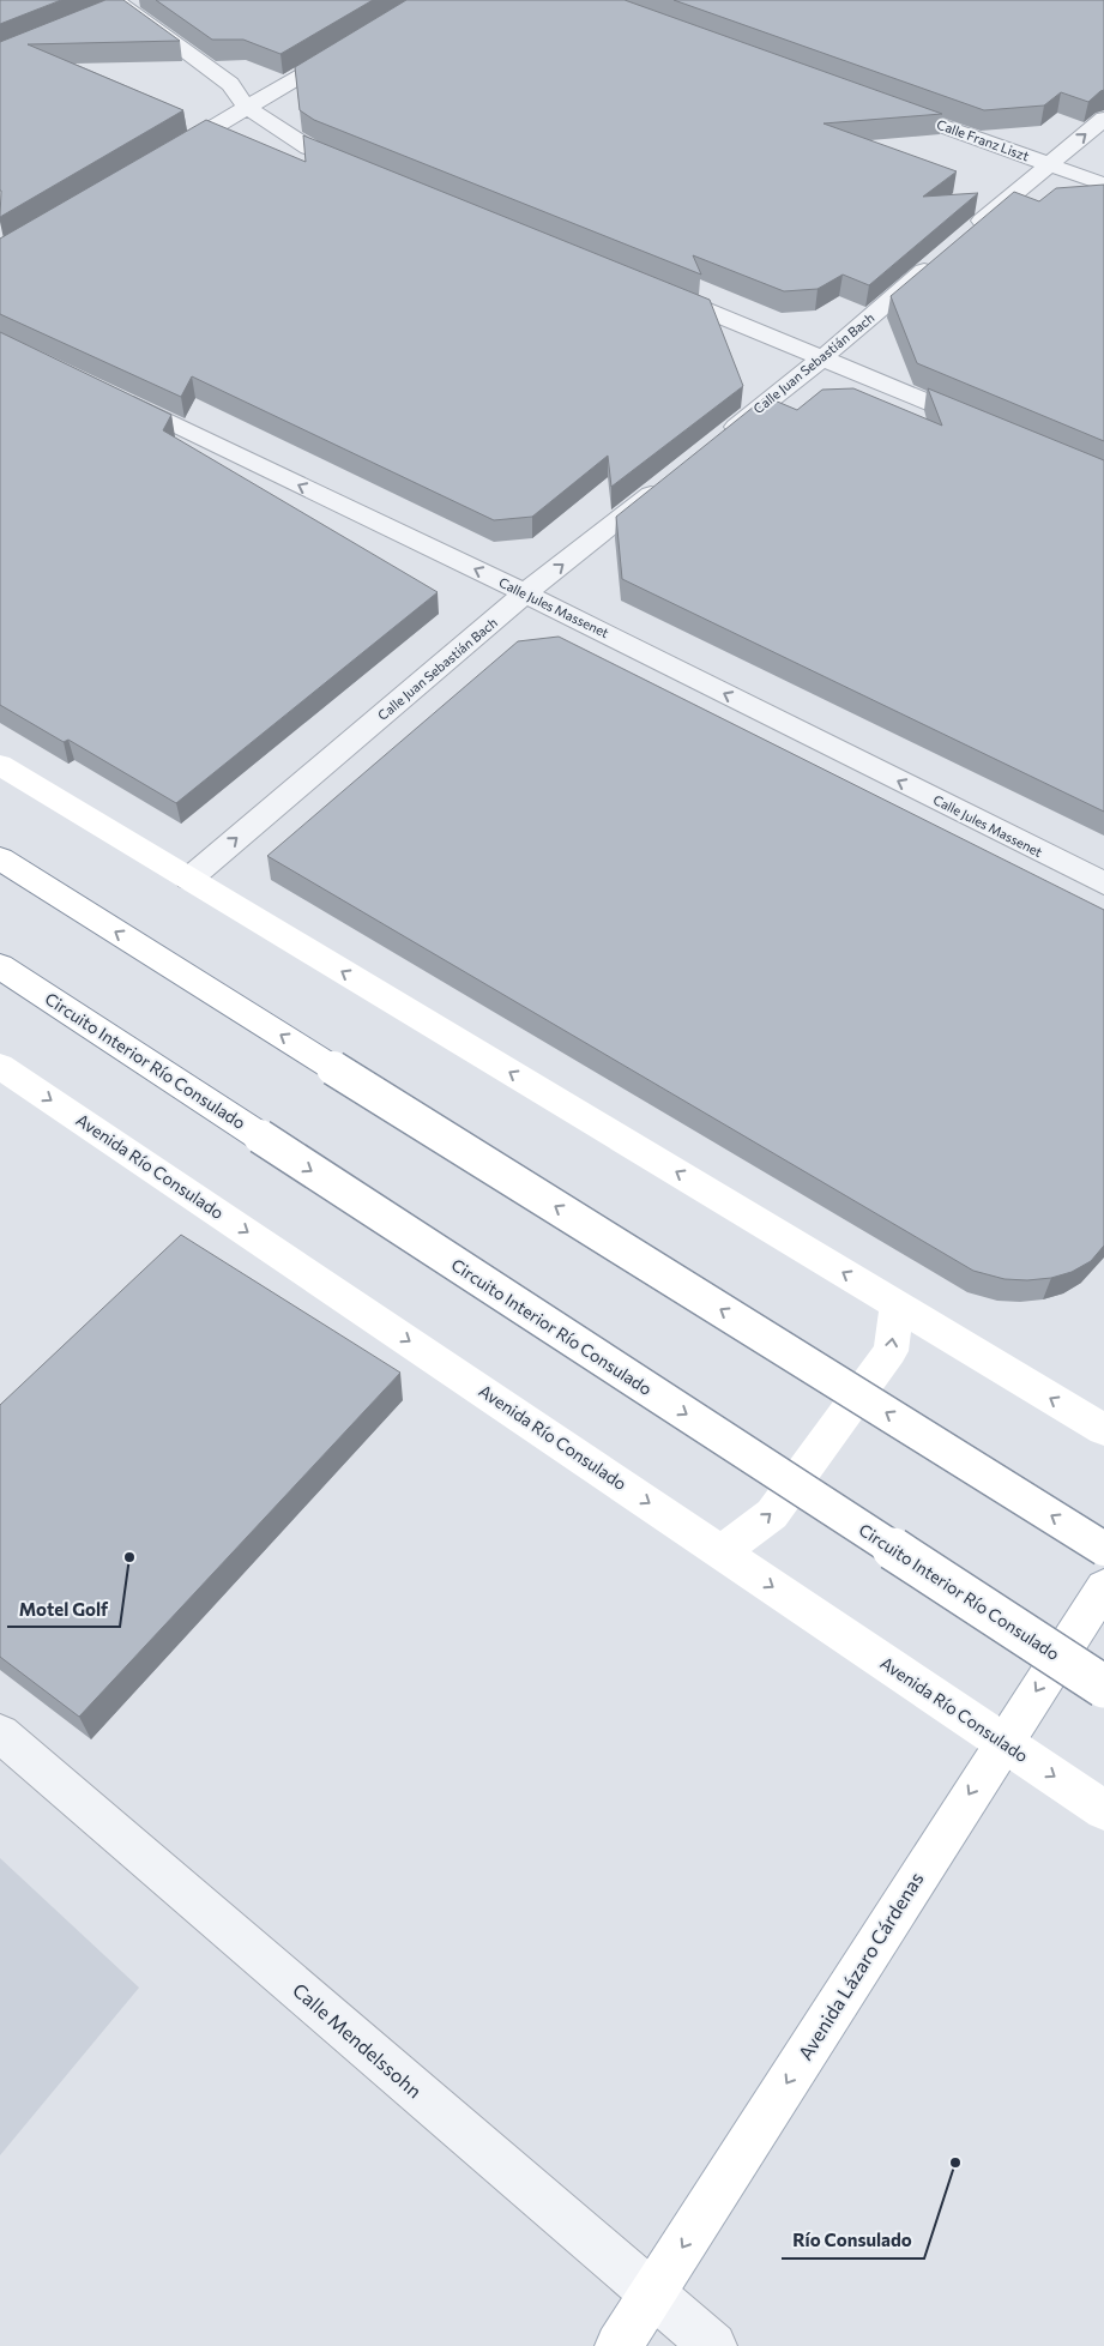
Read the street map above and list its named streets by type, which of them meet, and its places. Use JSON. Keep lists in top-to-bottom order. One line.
{"streets":{"main road":["Circuito Interior Río Consulado","Avenida Río Consulado","Avenida Lázaro Cárdenas"],"street":["Calle Franz Liszt","Calle Juan Sebastián Bach","Calle Jules Massenet","Calle Mendelssohn"]},"crossings":[["Calle Juan Sebastián Bach","Calle Jules Massenet"],["Avenida Río Consulado","Avenida Lázaro Cárdenas"],["Avenida Lázaro Cárdenas","Calle Mendelssohn"]],"one_way":["Calle Juan Sebastián Bach","Calle Jules Massenet","Avenida Lázaro Cárdenas"],"places":["Motel Golf","Río Consulado"]}
